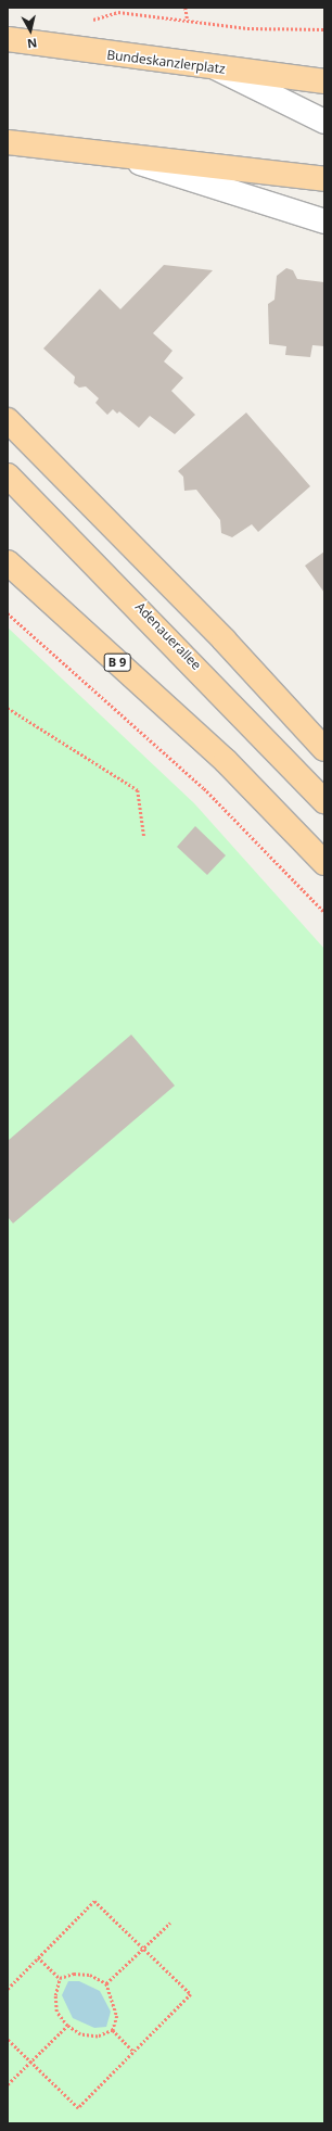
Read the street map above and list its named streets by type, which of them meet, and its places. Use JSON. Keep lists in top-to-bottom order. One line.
{"streets":{"main road":["Bundeskanzlerplatz","Adenauerallee","B 9"]},"north":"bottom"}
